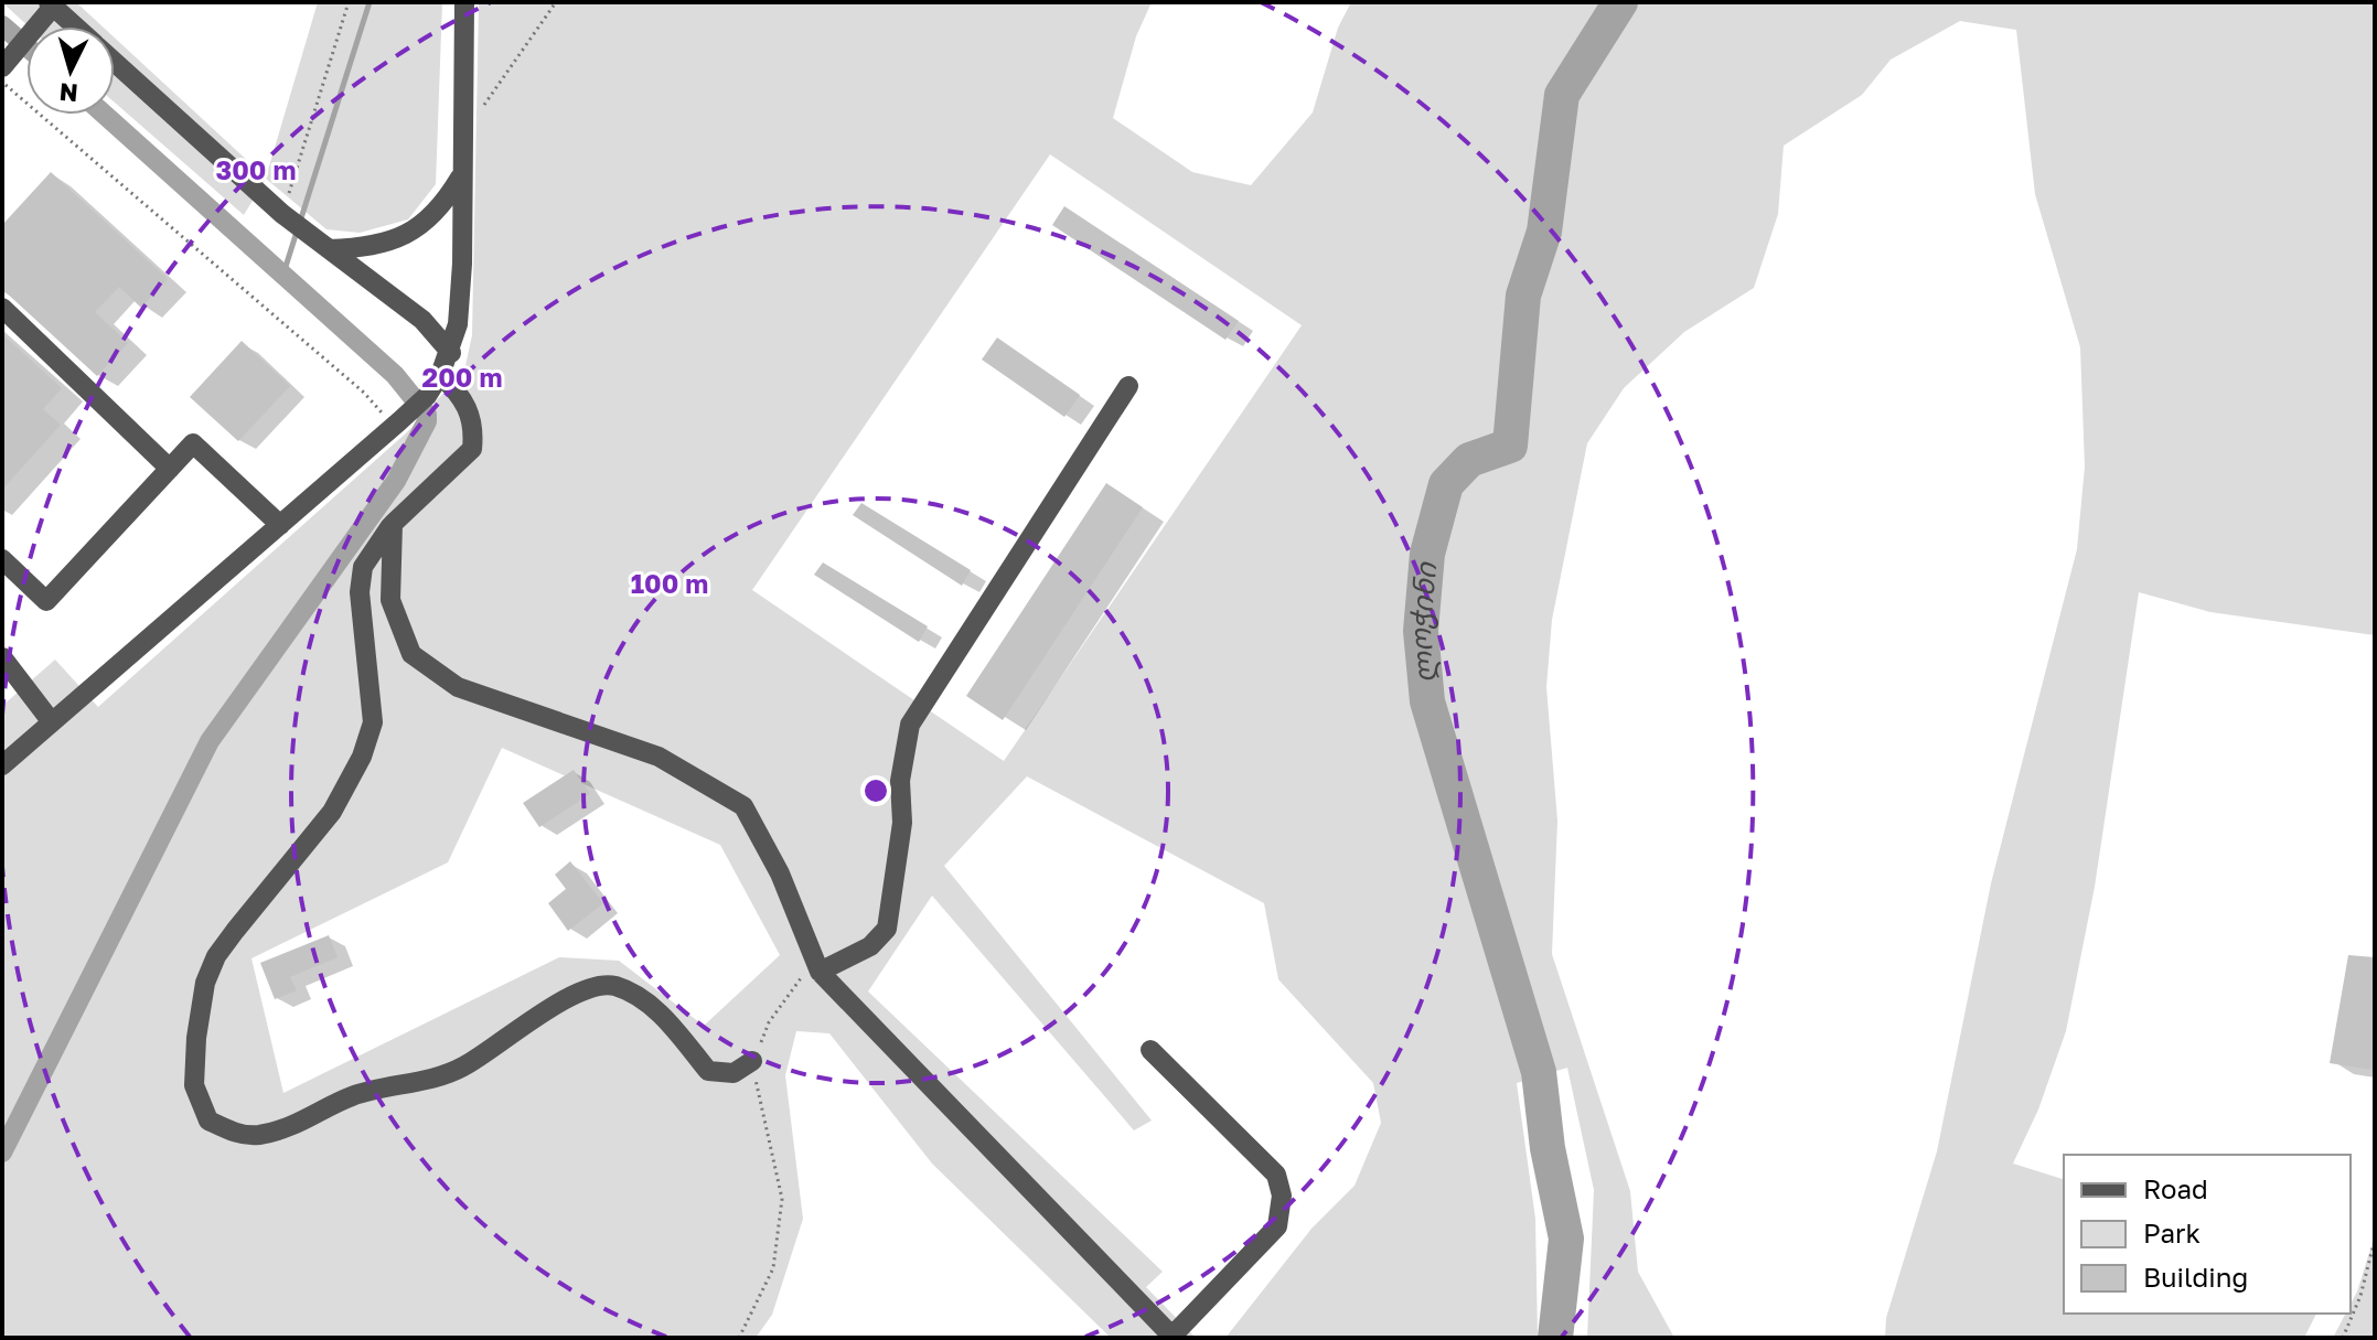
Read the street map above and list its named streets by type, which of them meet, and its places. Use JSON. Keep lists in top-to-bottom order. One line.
{"water":["ლოჭინი"],"legend":["Road","Park","Building"],"north":"bottom","rings":["300 m","200 m","100 m"]}
